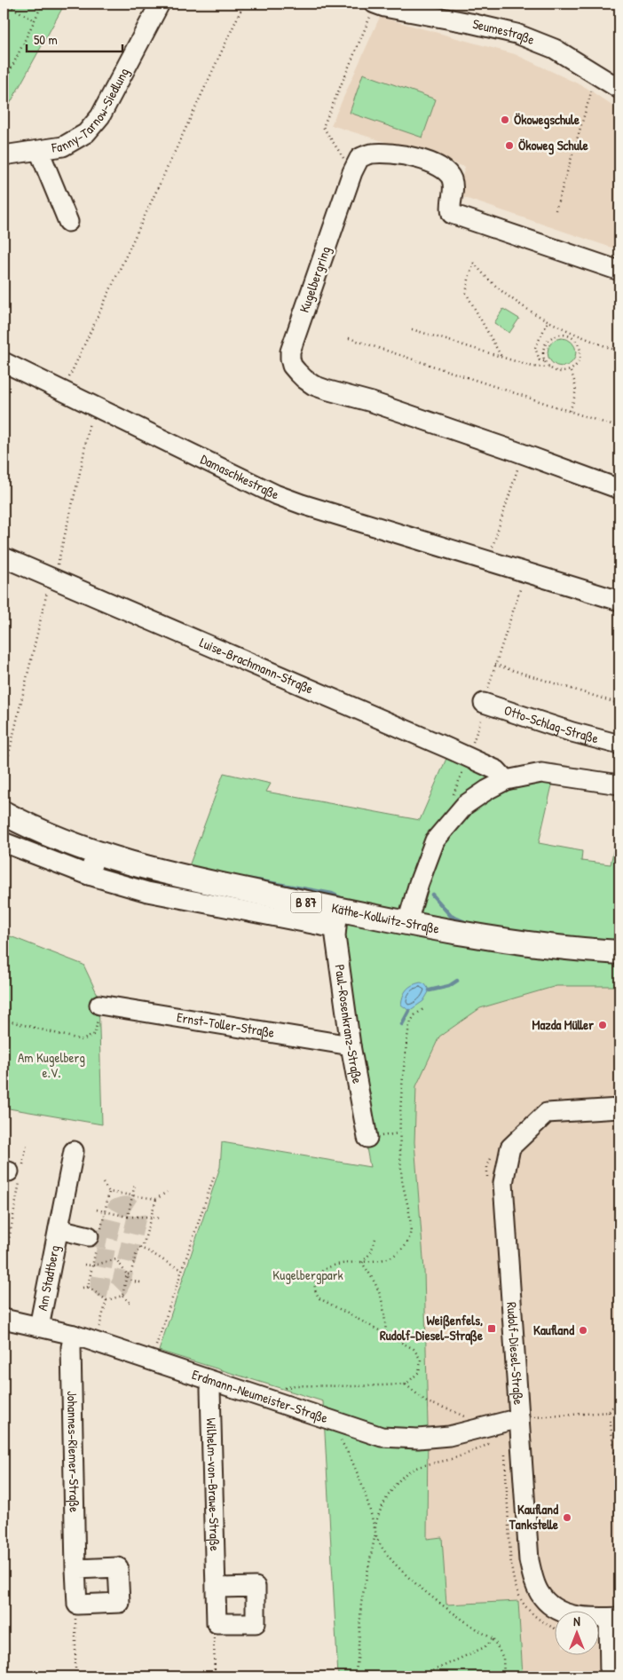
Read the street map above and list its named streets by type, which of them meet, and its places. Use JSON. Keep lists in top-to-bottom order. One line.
{"streets":{"main road":["B 87","Käthe-Kollwitz-Straße"],"street":["Seumestraße","Fanny-Tarnow-Siedlung","Kugelbergring","Damaschkestraße","Luise-Brachmann-Straße","Otto-Schlag-Straße","Paul-Rosenkranz-Straße","Ernst-Toller-Straße","Am Stadtberg","Rudolf-Diesel-Straße","Erdmann-Neumeister-Straße","Johannes-Riemer-Straße","Wilhelm-von-Brawe-Straße"]},"crossings":[["Käthe-Kollwitz-Straße","Paul-Rosenkranz-Straße"],["Paul-Rosenkranz-Straße","Ernst-Toller-Straße"],["Am Stadtberg","Erdmann-Neumeister-Straße"],["Rudolf-Diesel-Straße","Erdmann-Neumeister-Straße"],["Erdmann-Neumeister-Straße","Johannes-Riemer-Straße"],["Erdmann-Neumeister-Straße","Wilhelm-von-Brawe-Straße"]],"parks":["Am Kugelberg e.V.","Kugelbergpark"],"places":{"other":["Ökowegschule","Ökoweg Schule","Mazda Müller","Kaufland","Kaufland Tankstelle"],"transit":["Weißenfels, Rudolf-Diesel-Straße"]},"scale_bar":"50 m","north":"top"}
